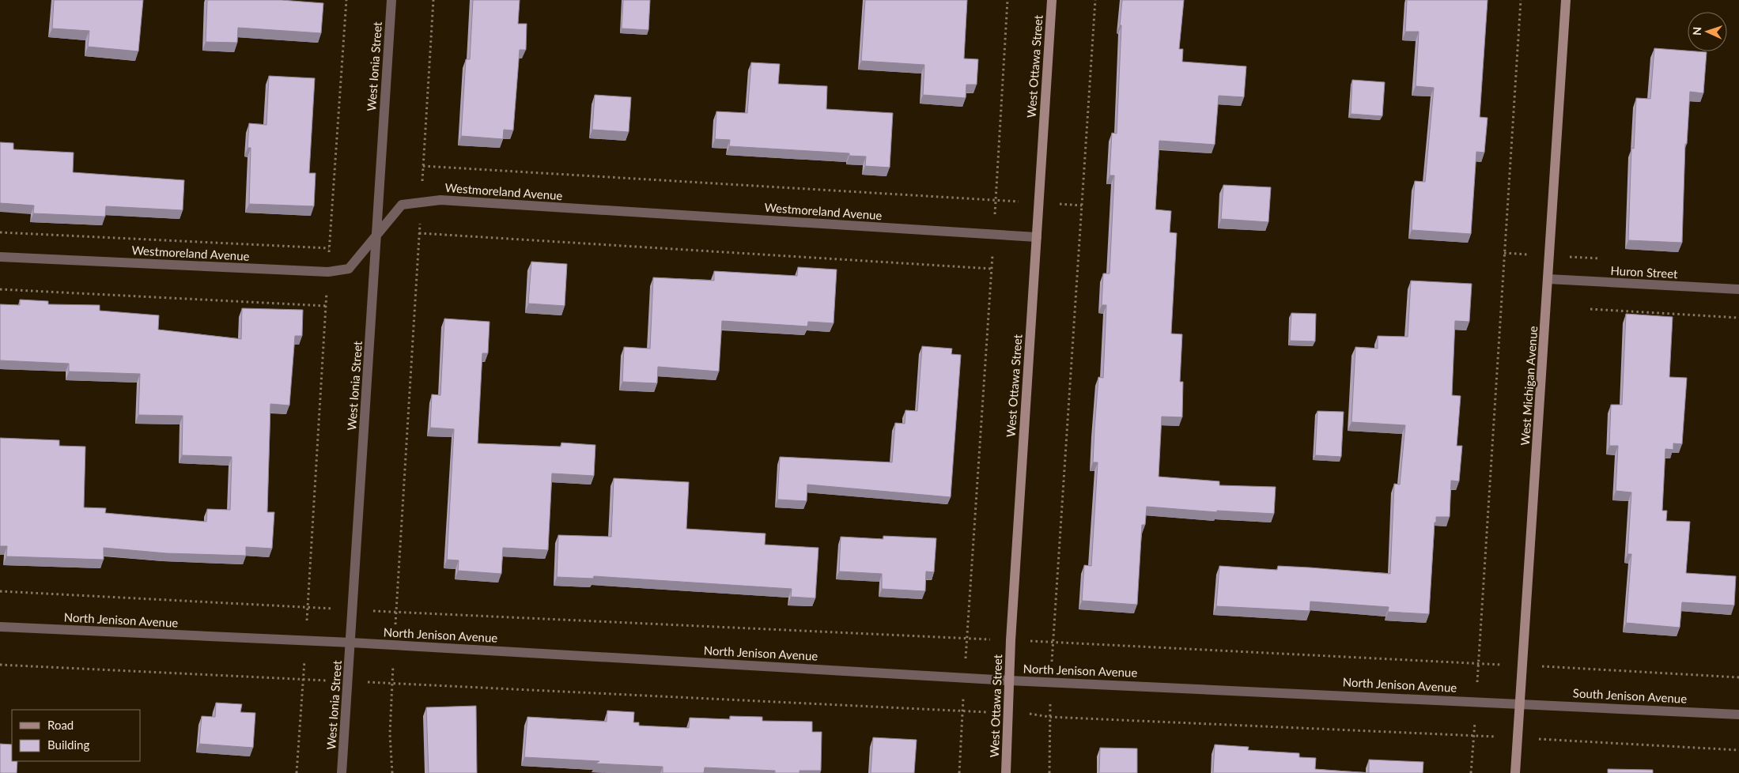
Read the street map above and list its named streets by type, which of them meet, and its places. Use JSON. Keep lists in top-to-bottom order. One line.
{"streets":{"street":["West Ionia Street","West Ottawa Street","Westmoreland Avenue","Huron Street","West Michigan Avenue","North Jenison Avenue","South Jenison Avenue"]},"crossings":[["West Ionia Street","Westmoreland Avenue"],["West Ionia Street","North Jenison Avenue"],["West Ottawa Street","Westmoreland Avenue"],["West Ottawa Street","North Jenison Avenue"],["Huron Street","West Michigan Avenue"],["West Michigan Avenue","North Jenison Avenue"],["West Michigan Avenue","South Jenison Avenue"],["North Jenison Avenue","South Jenison Avenue"]],"legend":["Road","Building"],"north":"left"}
